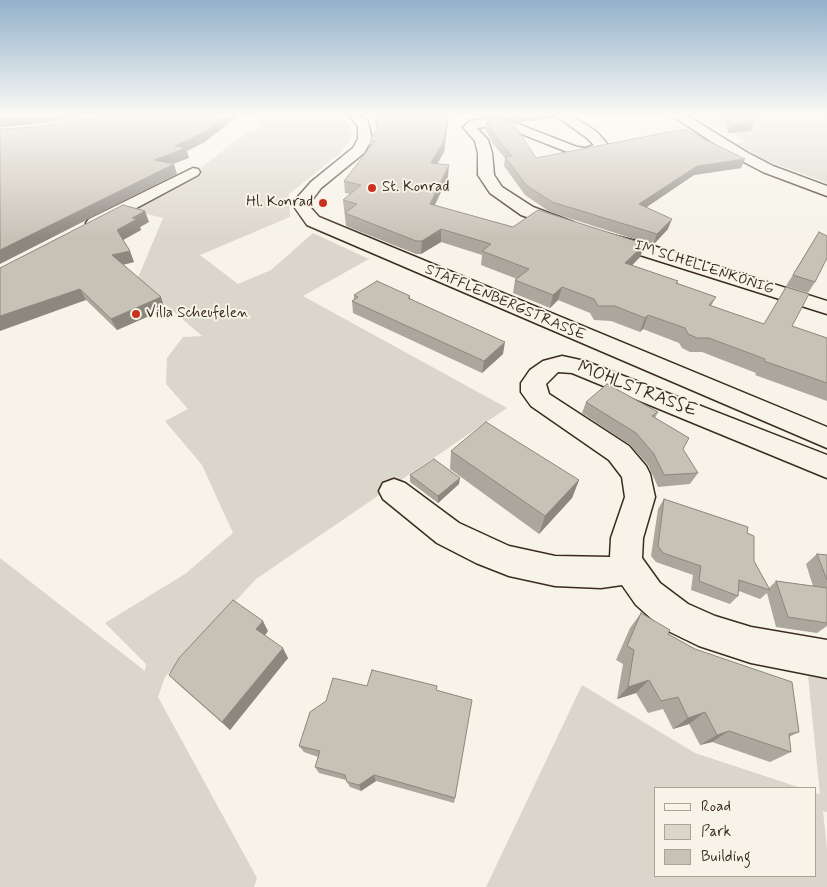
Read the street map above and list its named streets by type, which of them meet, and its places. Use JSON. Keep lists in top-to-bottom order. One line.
{"streets":{"street":["IM SCHELLENKÖNIG","STAFFLENBERGSTRASSE","MOHLSTRASSE"]},"places":["St. Konrad","Hl. Konrad","Villa Scheufelen"],"legend":["Road","Park","Building"]}
